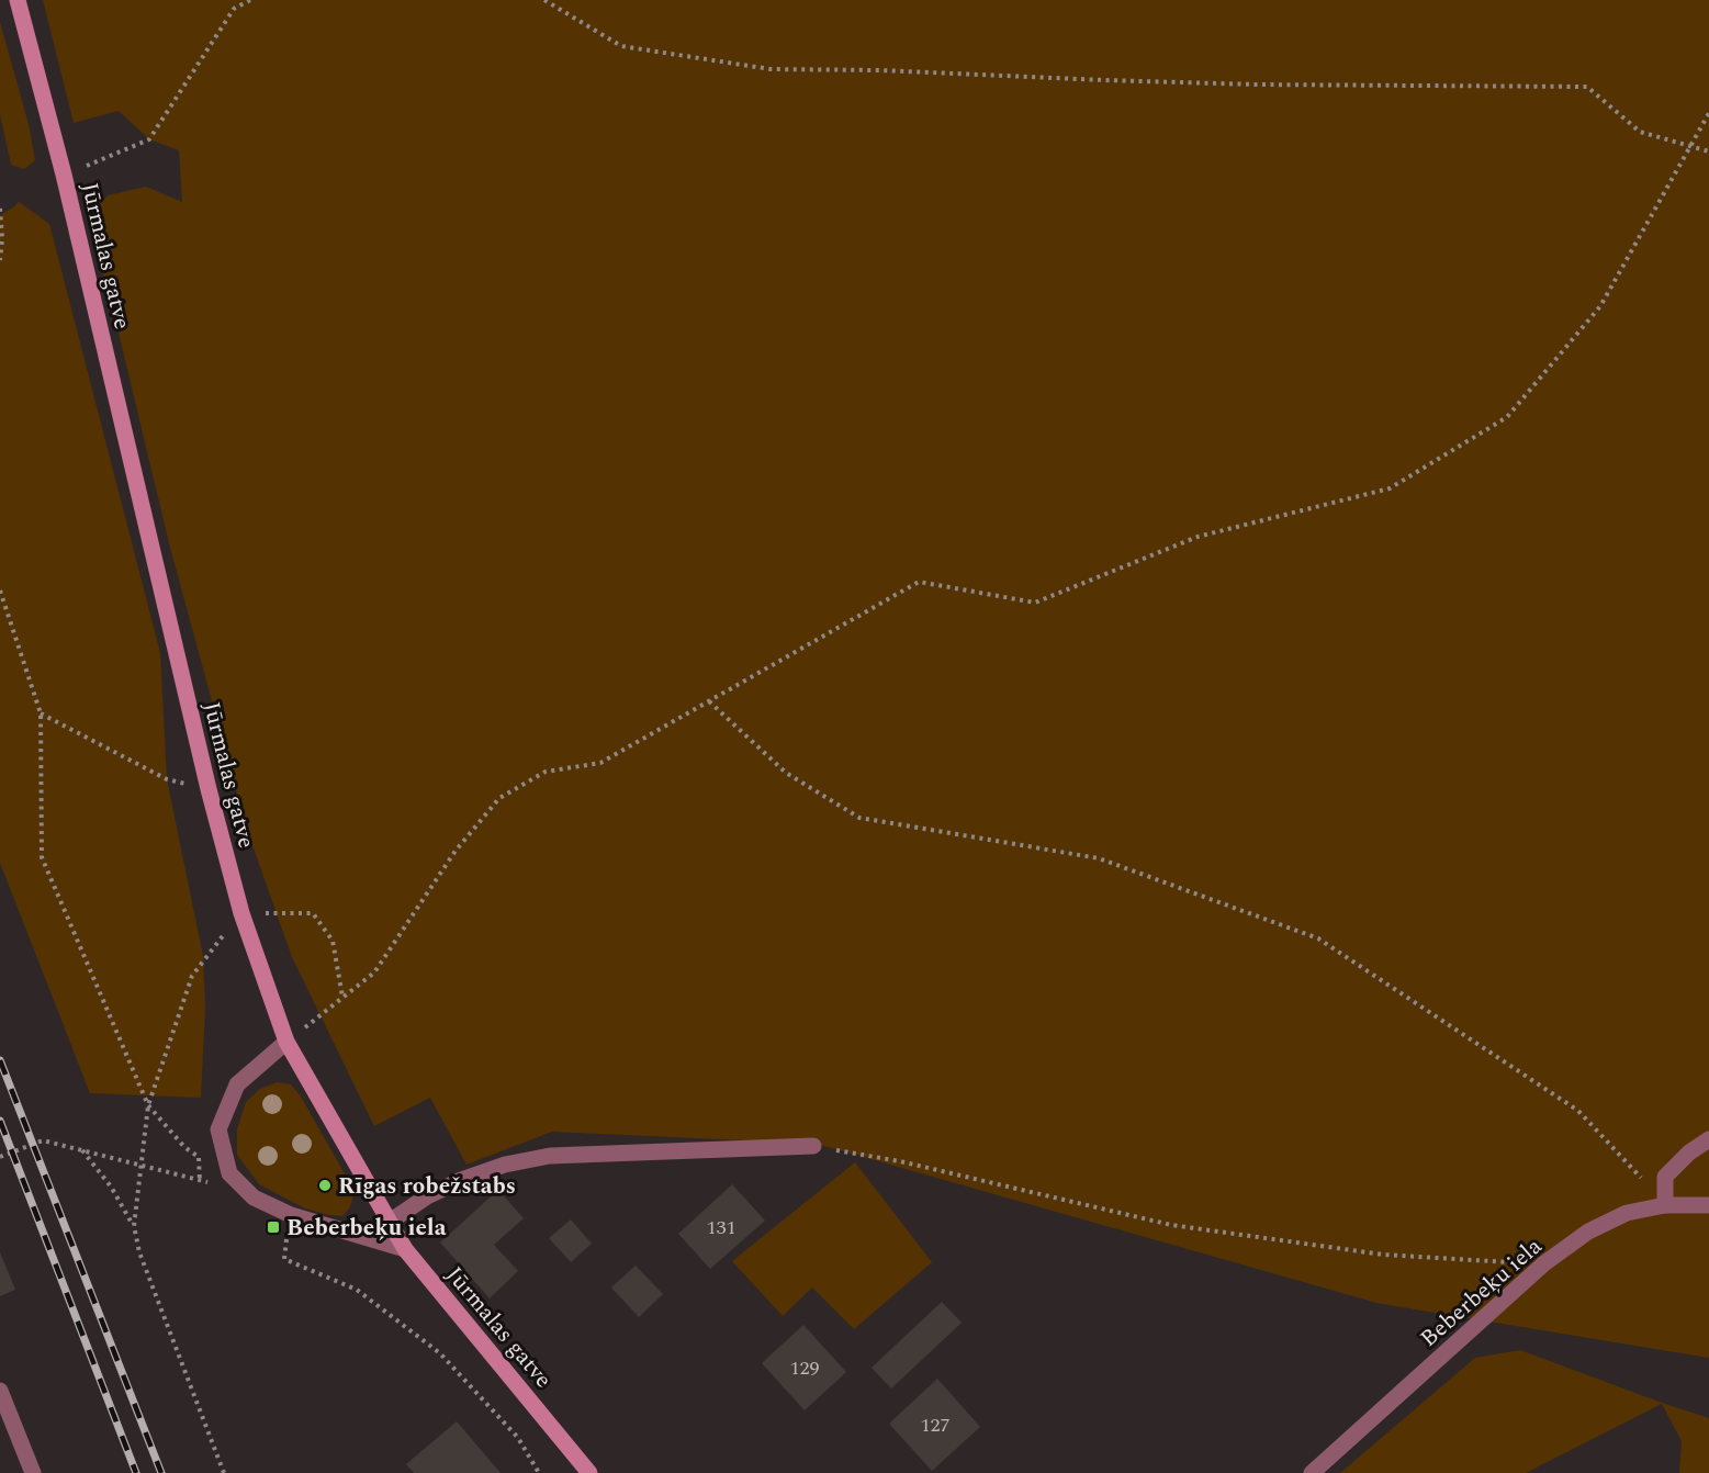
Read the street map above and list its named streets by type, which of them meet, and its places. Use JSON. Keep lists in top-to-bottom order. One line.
{"streets":{"main road":["Jūrmalas gatve"],"street":["Beberbeķu iela"]},"places":{"other":["Rīgas robežstabs"],"transit":["Beberbeķu iela"]},"house_numbers":["131","129","127"]}
